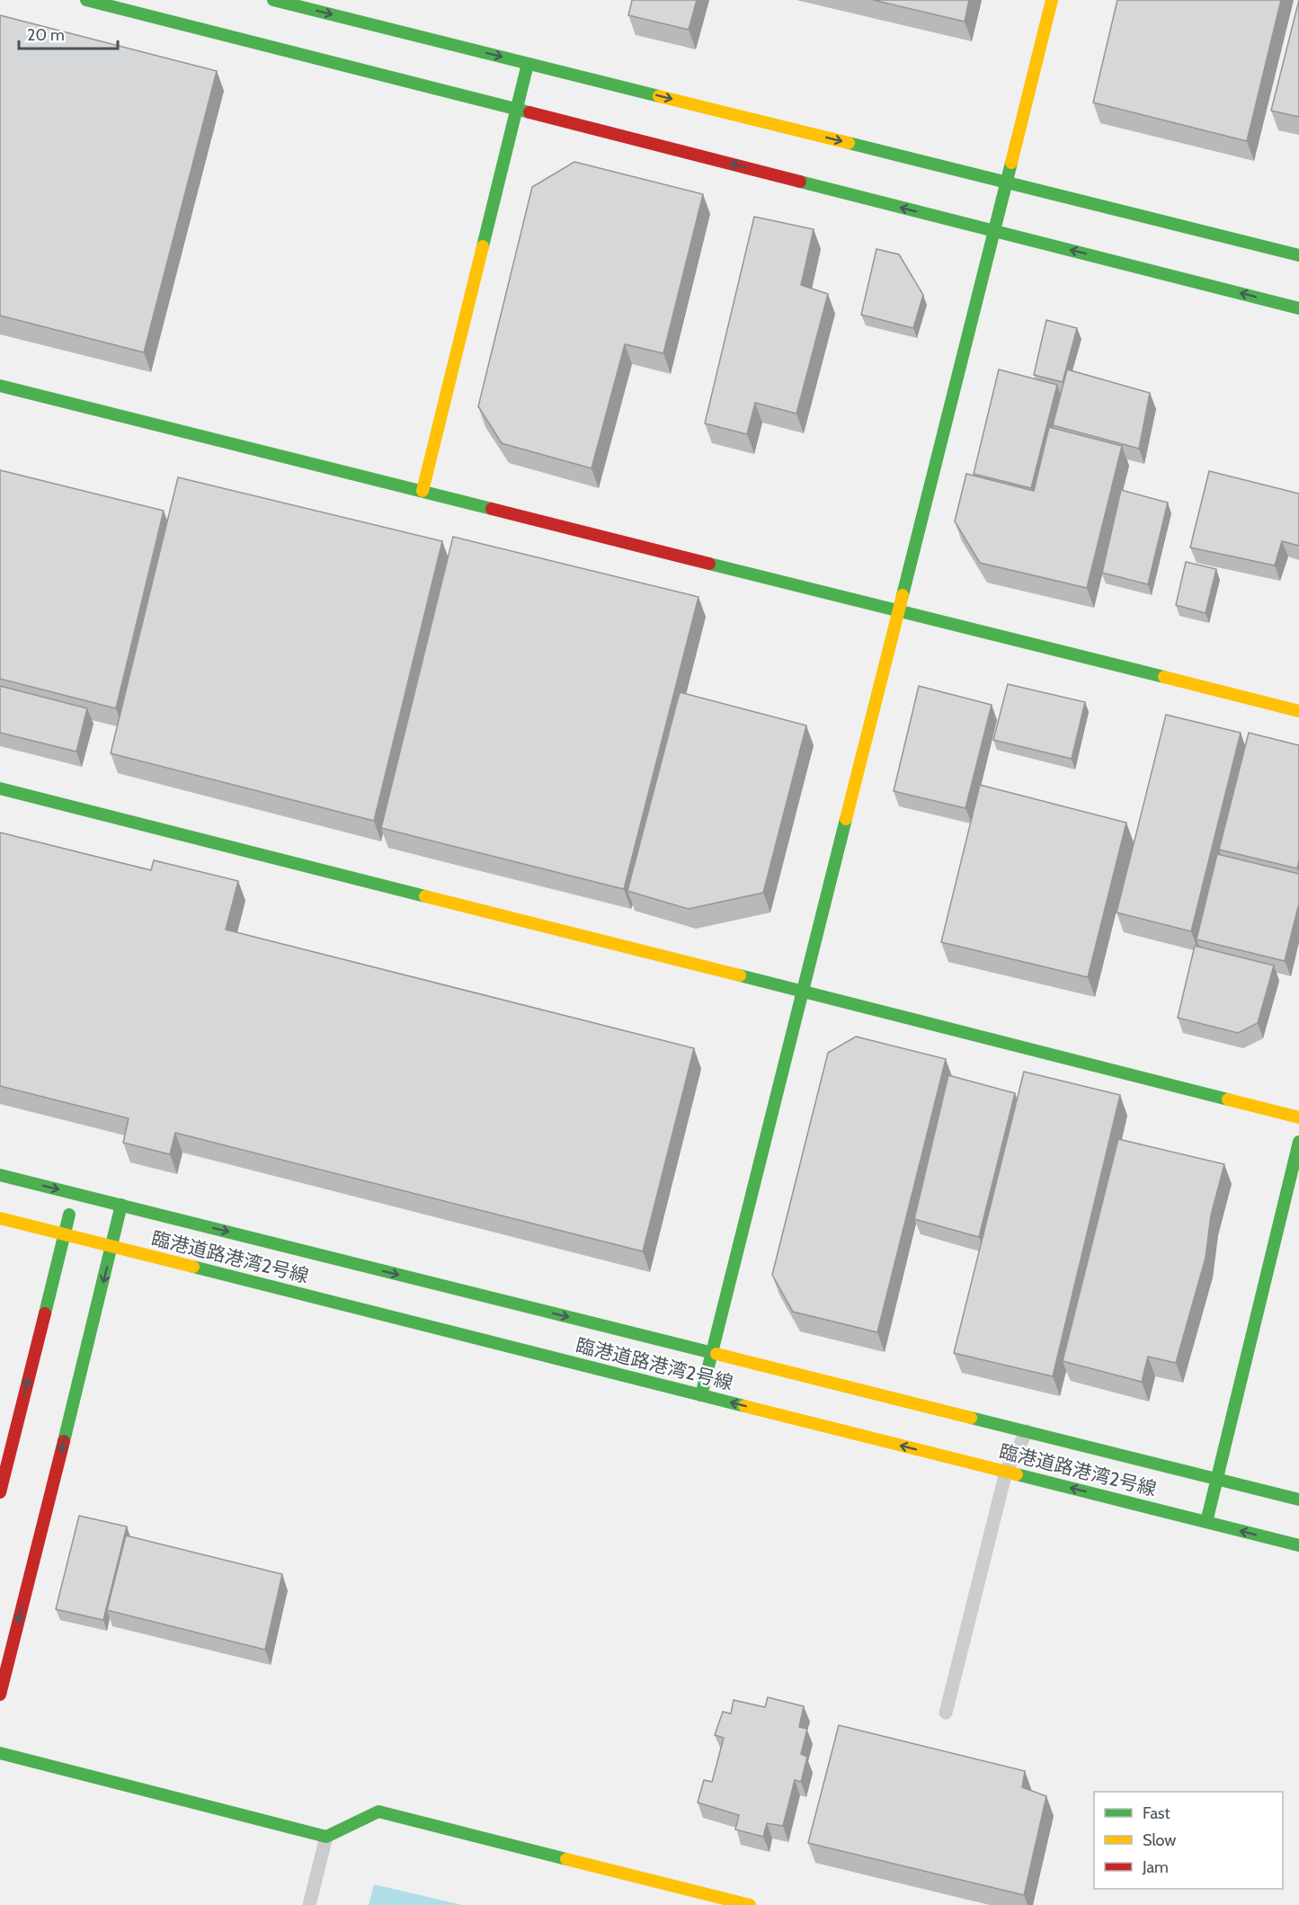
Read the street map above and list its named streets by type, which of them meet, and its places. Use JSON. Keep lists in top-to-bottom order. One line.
{"streets":{"street":["臨港道路港湾2号線"]},"legend":["Fast","Slow","Jam"],"scale_bar":"20 m"}
